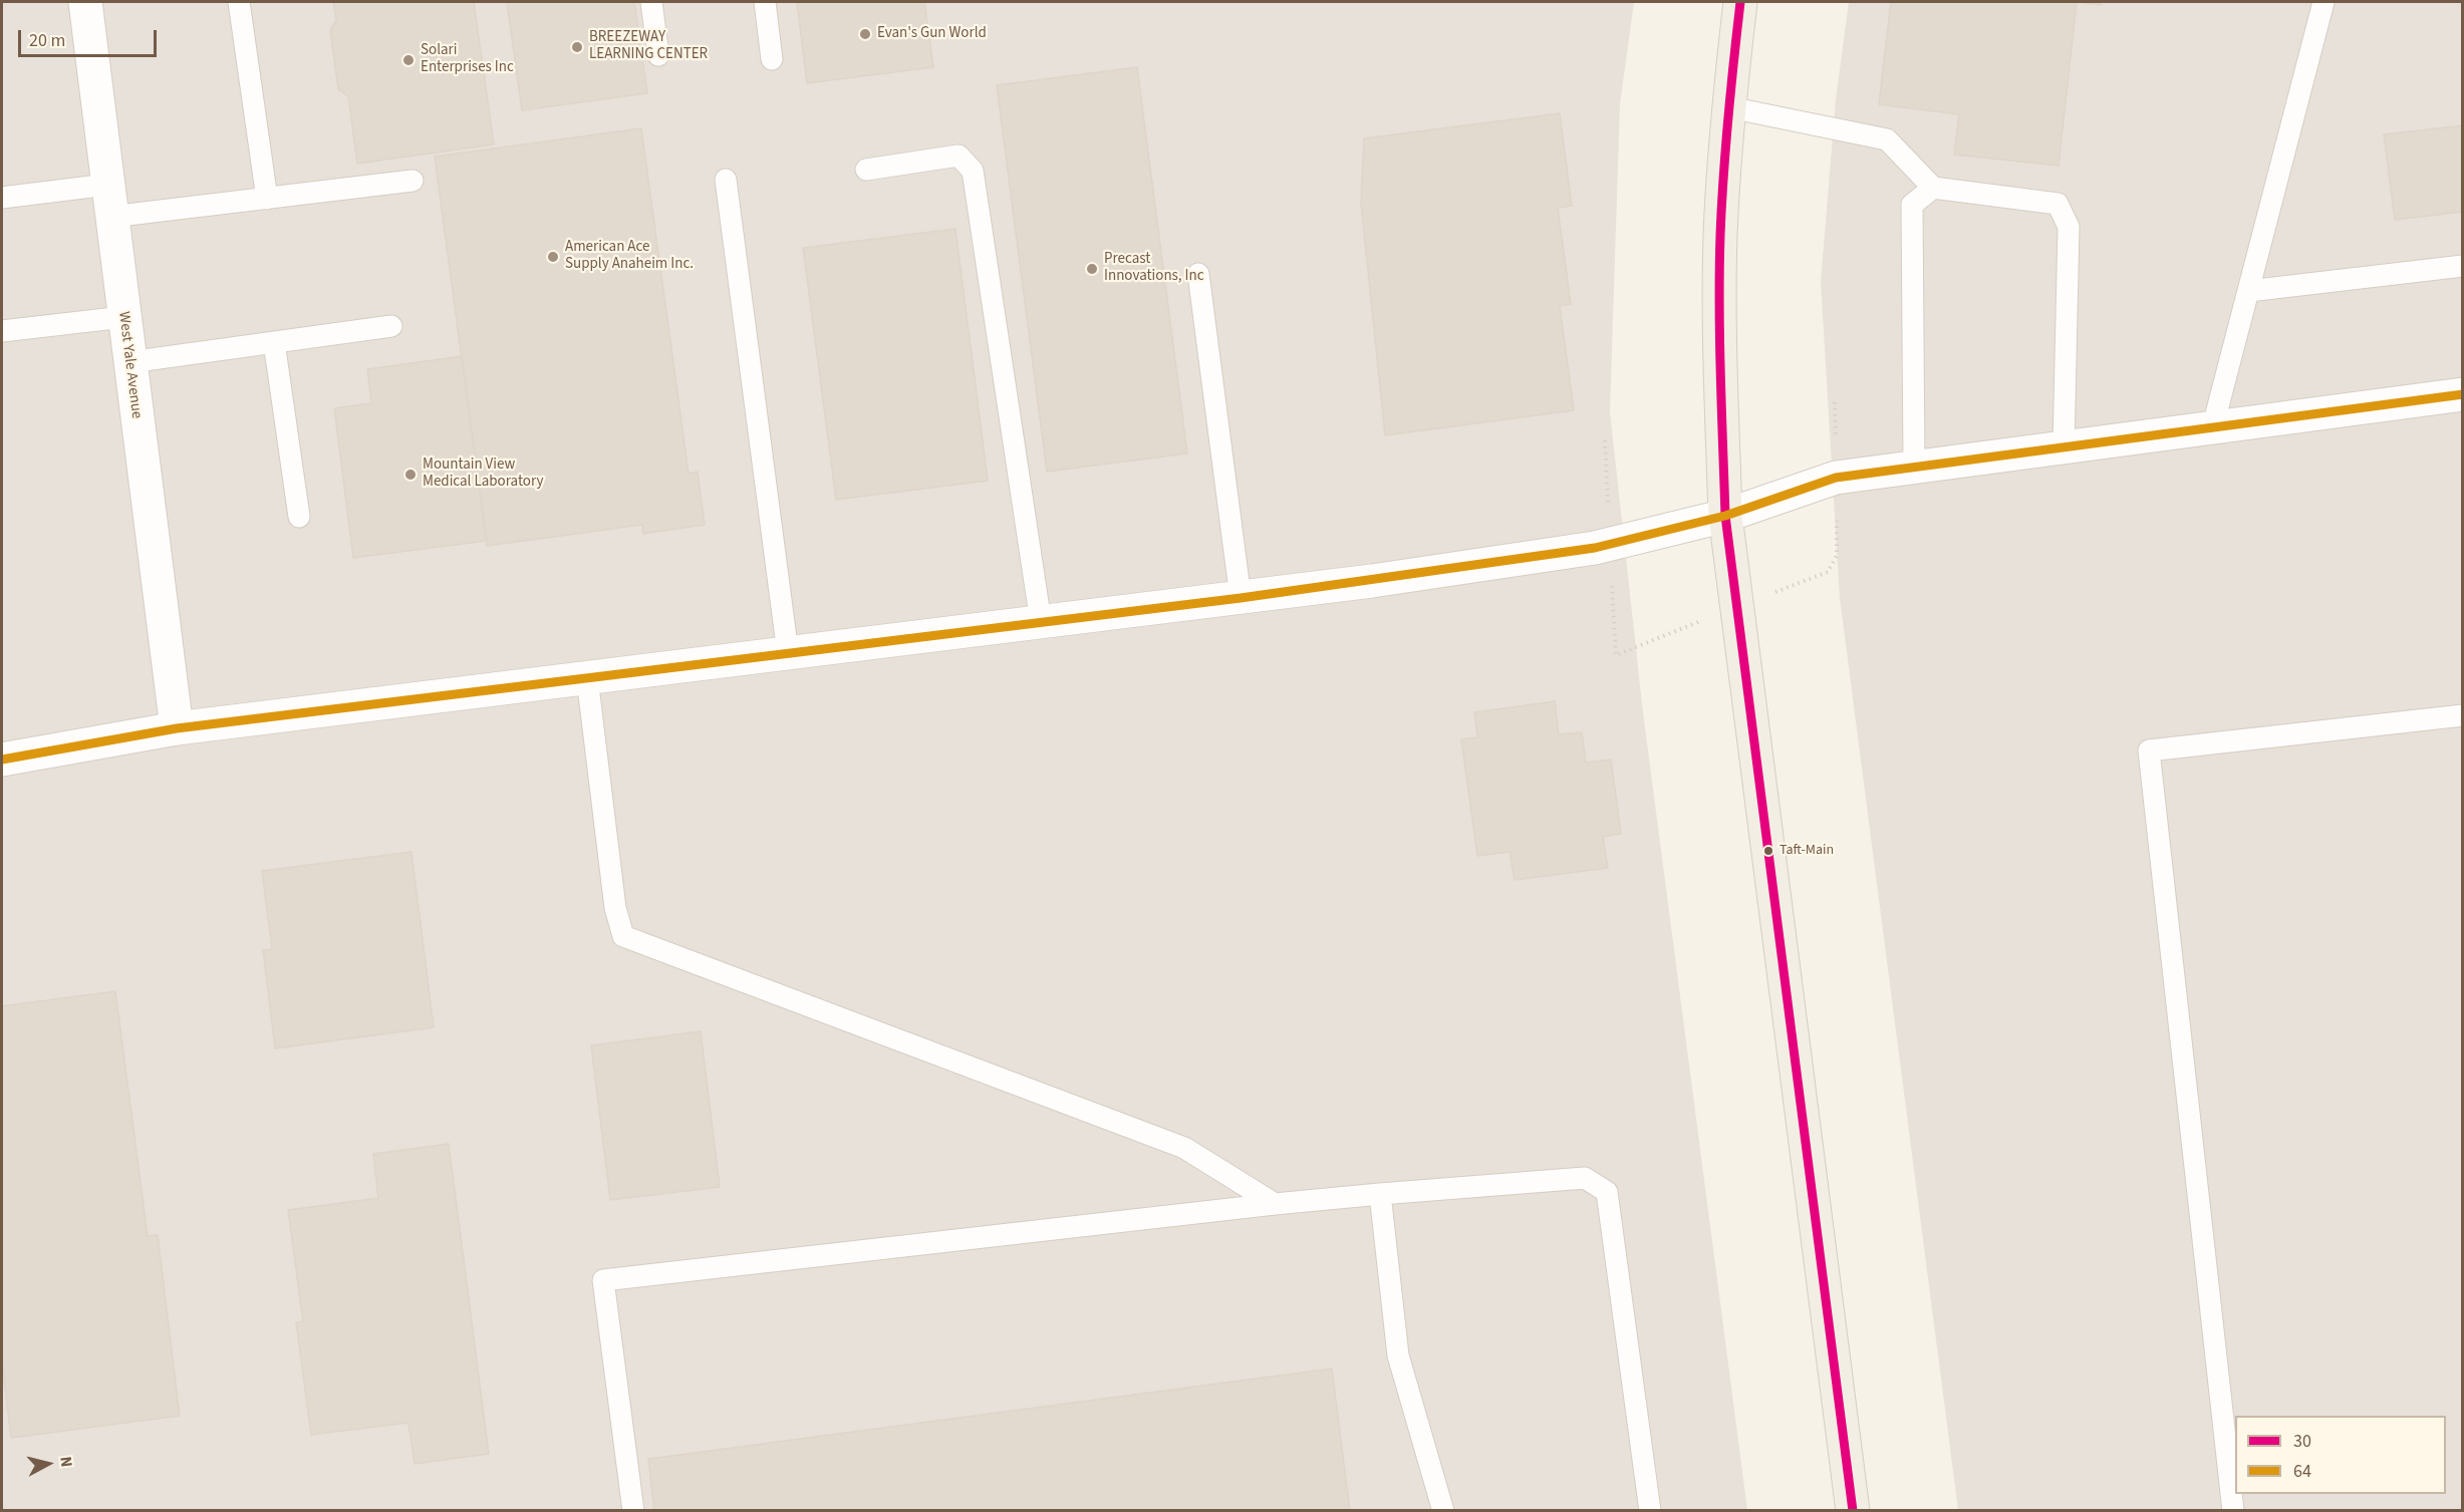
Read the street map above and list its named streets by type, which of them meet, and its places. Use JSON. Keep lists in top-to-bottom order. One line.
{"streets":{"main road":["West Yale Avenue"]},"places":["Evan's Gun World","BREEZEWAY LEARNING CENTER","Solari Enterprises Inc","American Ace Supply Anaheim Inc.","Precast Innovations, Inc","Mountain View Medical Laboratory","Taft-Main"],"lines":["transit line 30","transit line 64"],"legend":["30","64"],"scale_bar":"20 m","north":"right"}
